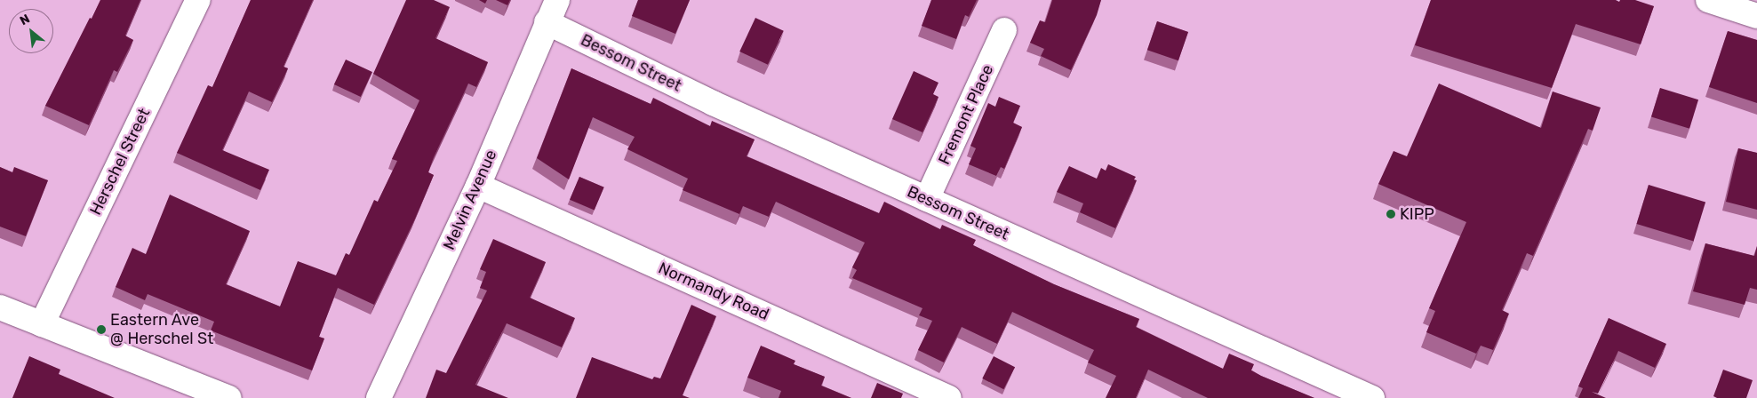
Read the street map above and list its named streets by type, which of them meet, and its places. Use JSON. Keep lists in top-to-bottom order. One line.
{"streets":{"street":["Bessom Street","Fremont Place","Herschel Street","Melvin Avenue","Normandy Road"]},"crossings":[["Bessom Street","Fremont Place"],["Bessom Street","Melvin Avenue"],["Melvin Avenue","Normandy Road"]],"places":["KIPP","Eastern Ave @ Herschel St"],"north":"top left"}
